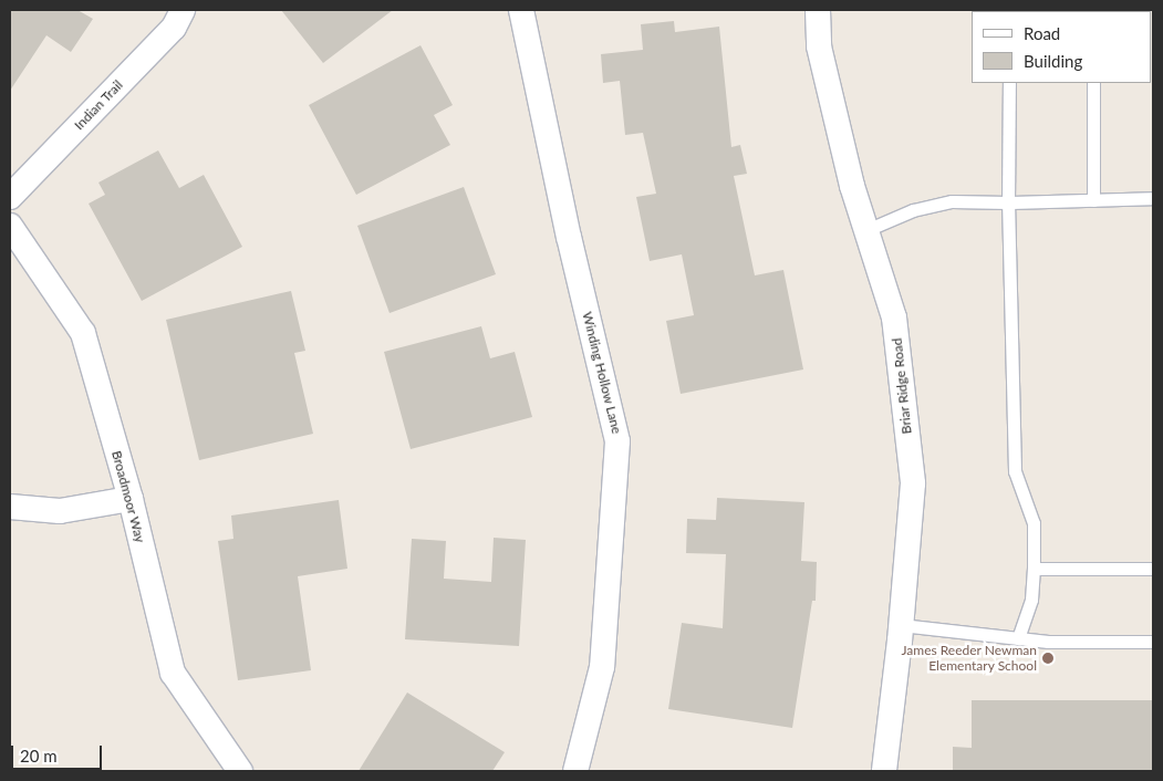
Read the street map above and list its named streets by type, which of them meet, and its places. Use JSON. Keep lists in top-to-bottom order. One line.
{"streets":{"street":["Indian Trail","Winding Hollow Lane","Briar Ridge Road","Broadmoor Way"]},"places":["James Reeder Newman Elementary School"],"legend":["Road","Building"],"scale_bar":"20 m"}
